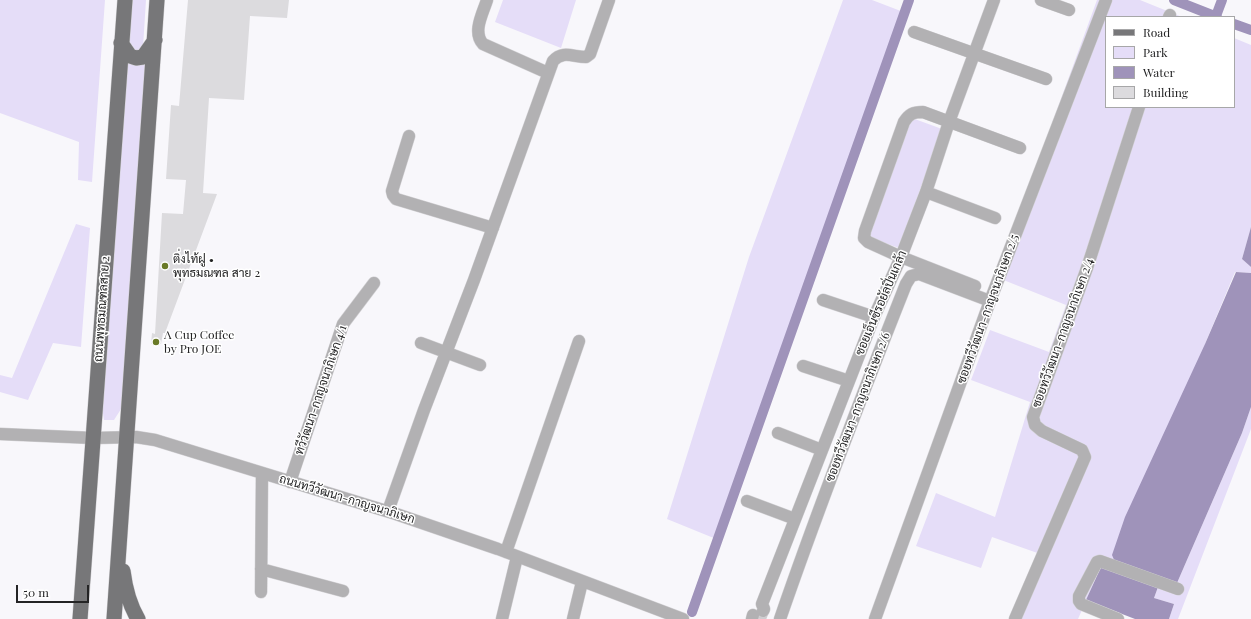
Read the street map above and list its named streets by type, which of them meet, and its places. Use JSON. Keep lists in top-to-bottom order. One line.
{"streets":{"main road":["ถนนพุทธมณฑลสาย 2"],"street":["ซอยเอ็นซีรอยัลปิ่นเกล้า","ซอยทวีวัฒนา-กาญจนาภิเษก 2/5","ซอยทวีวัฒนา-กาญจนาภิเษก 2/4","ทวีวัฒนา-กาญจนาภิเษก 4/1","ซอยทวีวัฒนา-กาญจนาภิเษก 2/6","ถนนทวีวัฒนา-กาญจนาภิเษก"]},"crossings":[["ถนนพุทธมณฑลสาย 2","ถนนทวีวัฒนา-กาญจนาภิเษก"],["ซอยทวีวัฒนา-กาญจนาภิเษก 2/5","ซอยทวีวัฒนา-กาญจนาภิเษก 2/6"],["ทวีวัฒนา-กาญจนาภิเษก 4/1","ถนนทวีวัฒนา-กาญจนาภิเษก"]],"places":["ติ่งไท้ฝู • พุทธมณฑล สาย 2","A Cup Coffee by Pro JOE"],"legend":["Road","Park","Water","Building"],"scale_bar":"50 m"}
